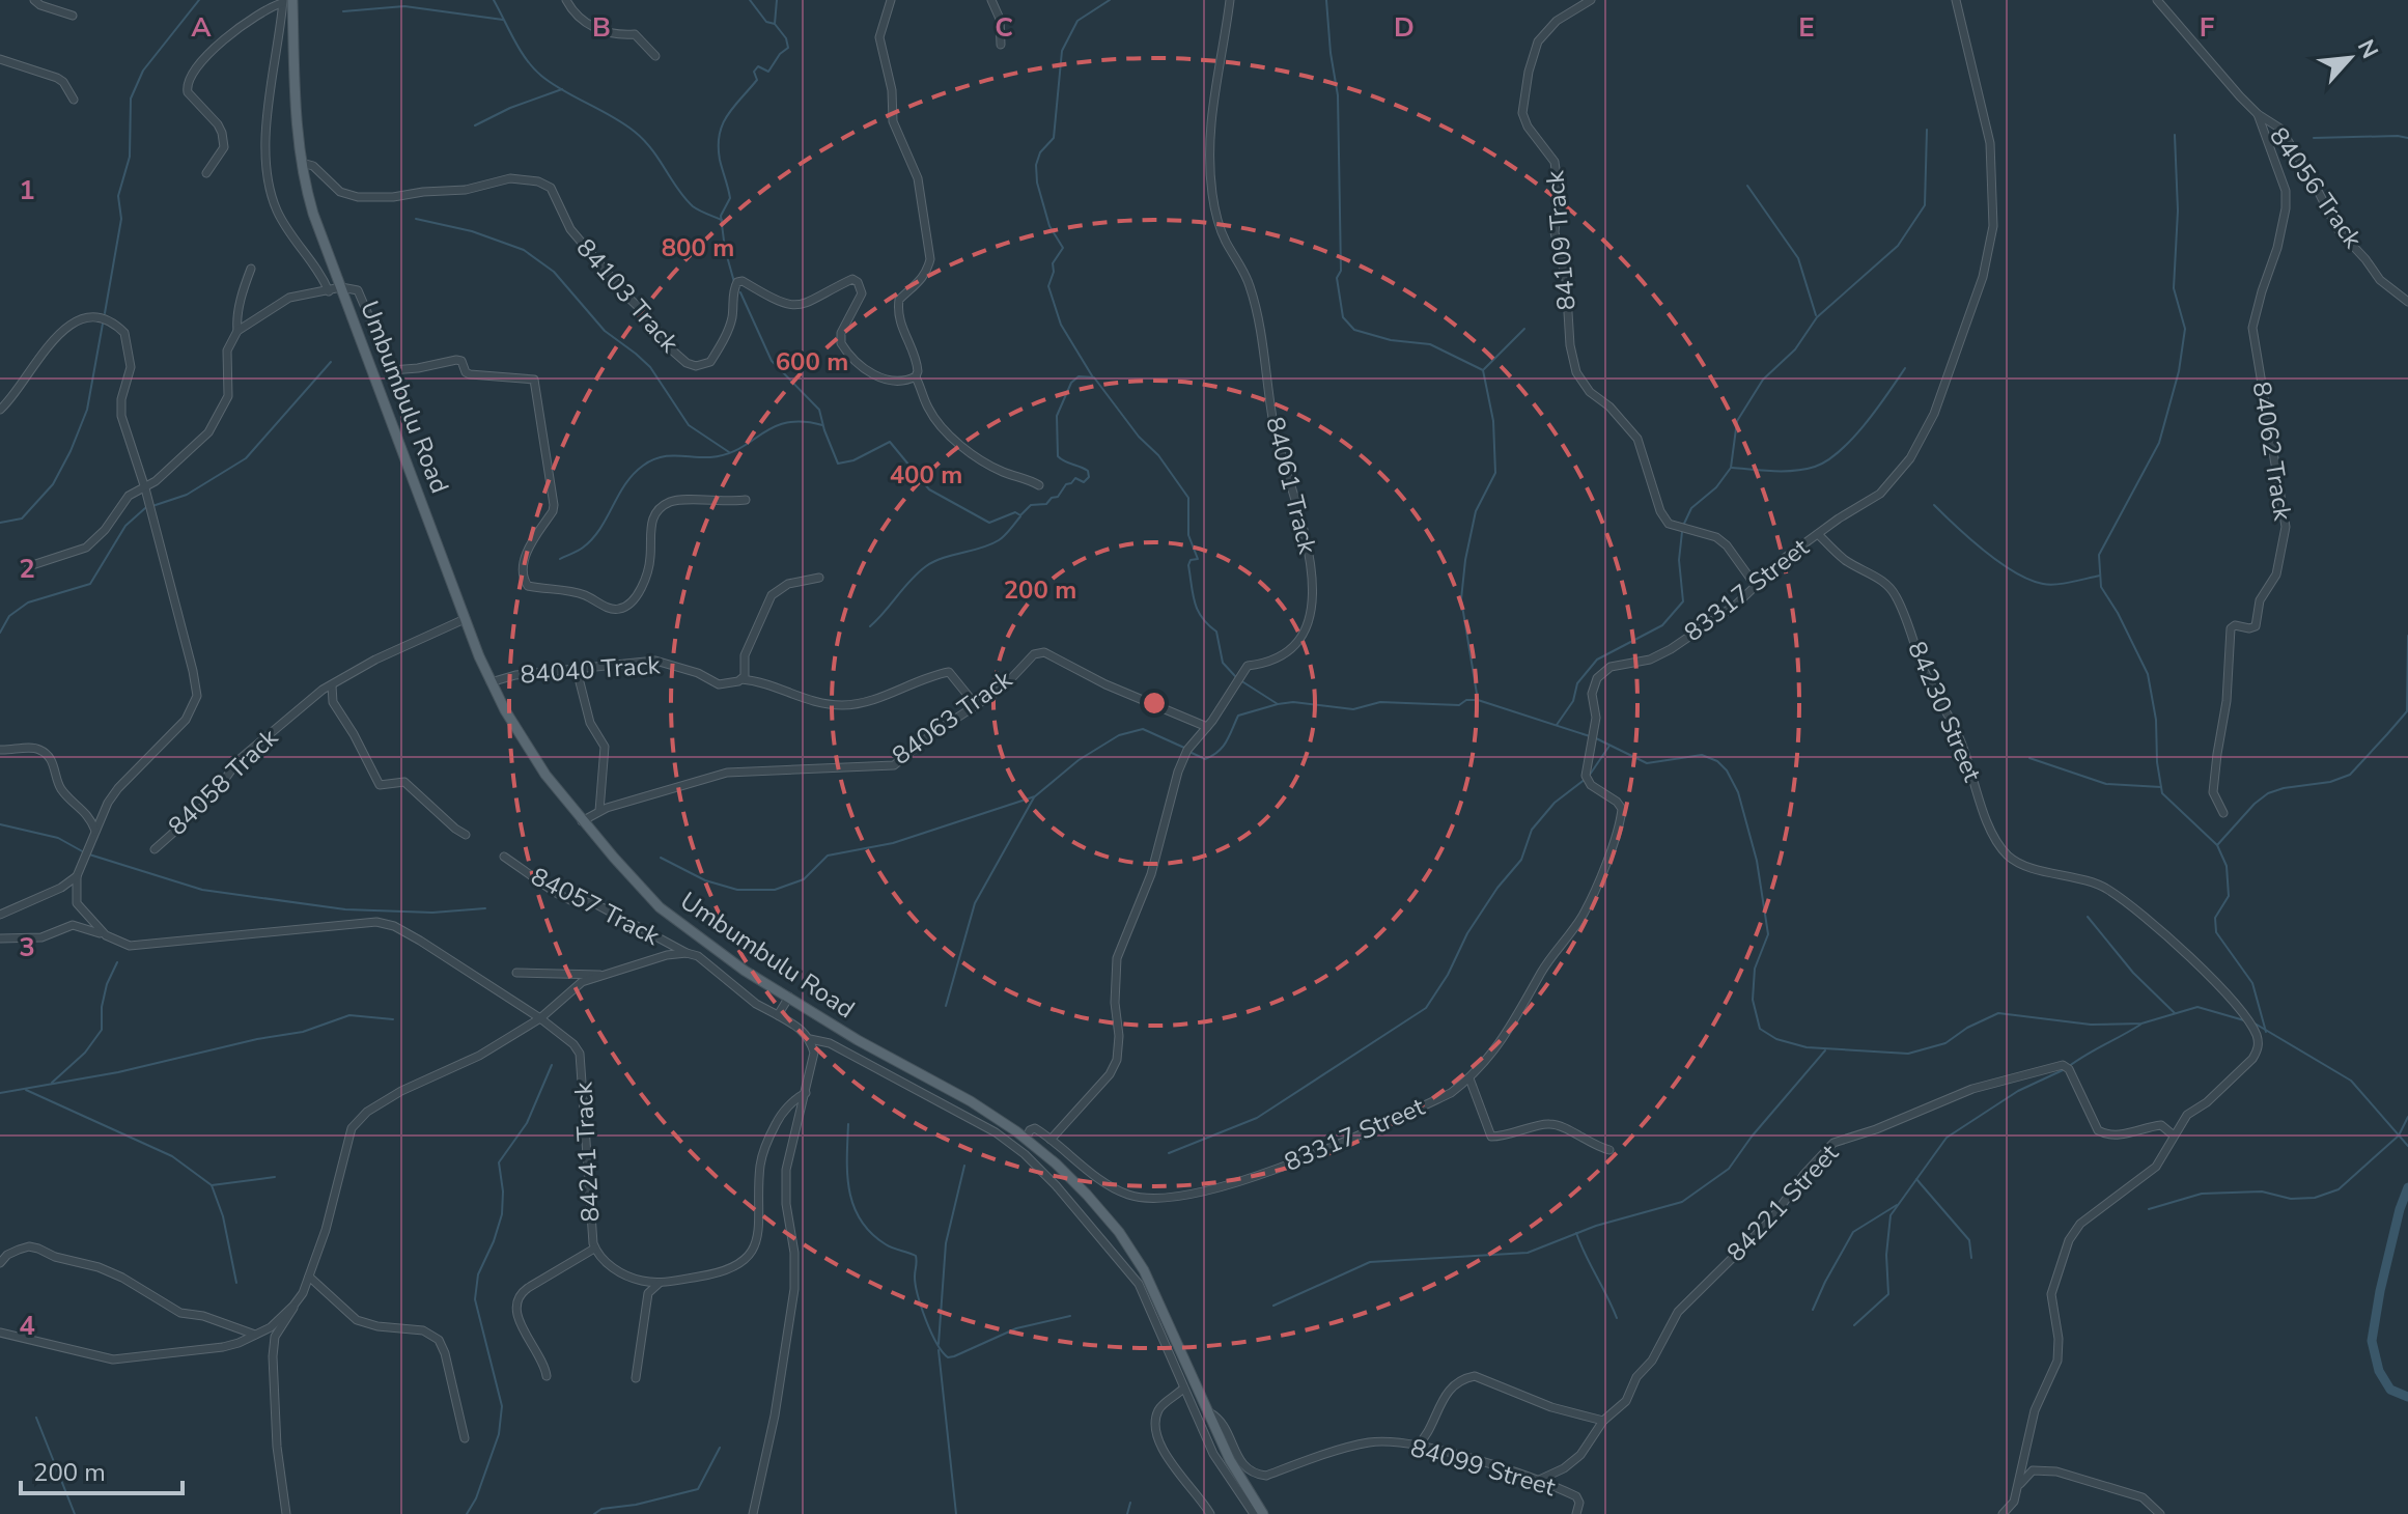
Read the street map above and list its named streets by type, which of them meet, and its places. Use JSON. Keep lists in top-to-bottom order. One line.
{"streets":{"main road":["Umbumbulu Road"],"street":["84056 Track","84109 Track","84103 Track","84062 Track","84061 Track","83317 Street","84040 Track","84230 Street","84063 Track","84058 Track","84057 Track","84241 Track","84221 Street","84099 Street"]},"crossings":[["84056 Track","84062 Track"],["84109 Track","83317 Street"],["84103 Track","Umbumbulu Road"],["Umbumbulu Road","84040 Track"],["Umbumbulu Road","84063 Track"],["Umbumbulu Road","84058 Track"],["Umbumbulu Road","84057 Track"],["Umbumbulu Road","84099 Street"],["84061 Track","83317 Street"],["84061 Track","84063 Track"],["83317 Street","84230 Street"],["84040 Track","84063 Track"],["84230 Street","84221 Street"],["84221 Street","84099 Street"]],"scale_bar":"200 m","north":"top right","grid":{"columns":["A","B","C","D","E","F"],"rows":["1","2","3","4"]},"rings":["800 m","600 m","400 m","200 m"]}
